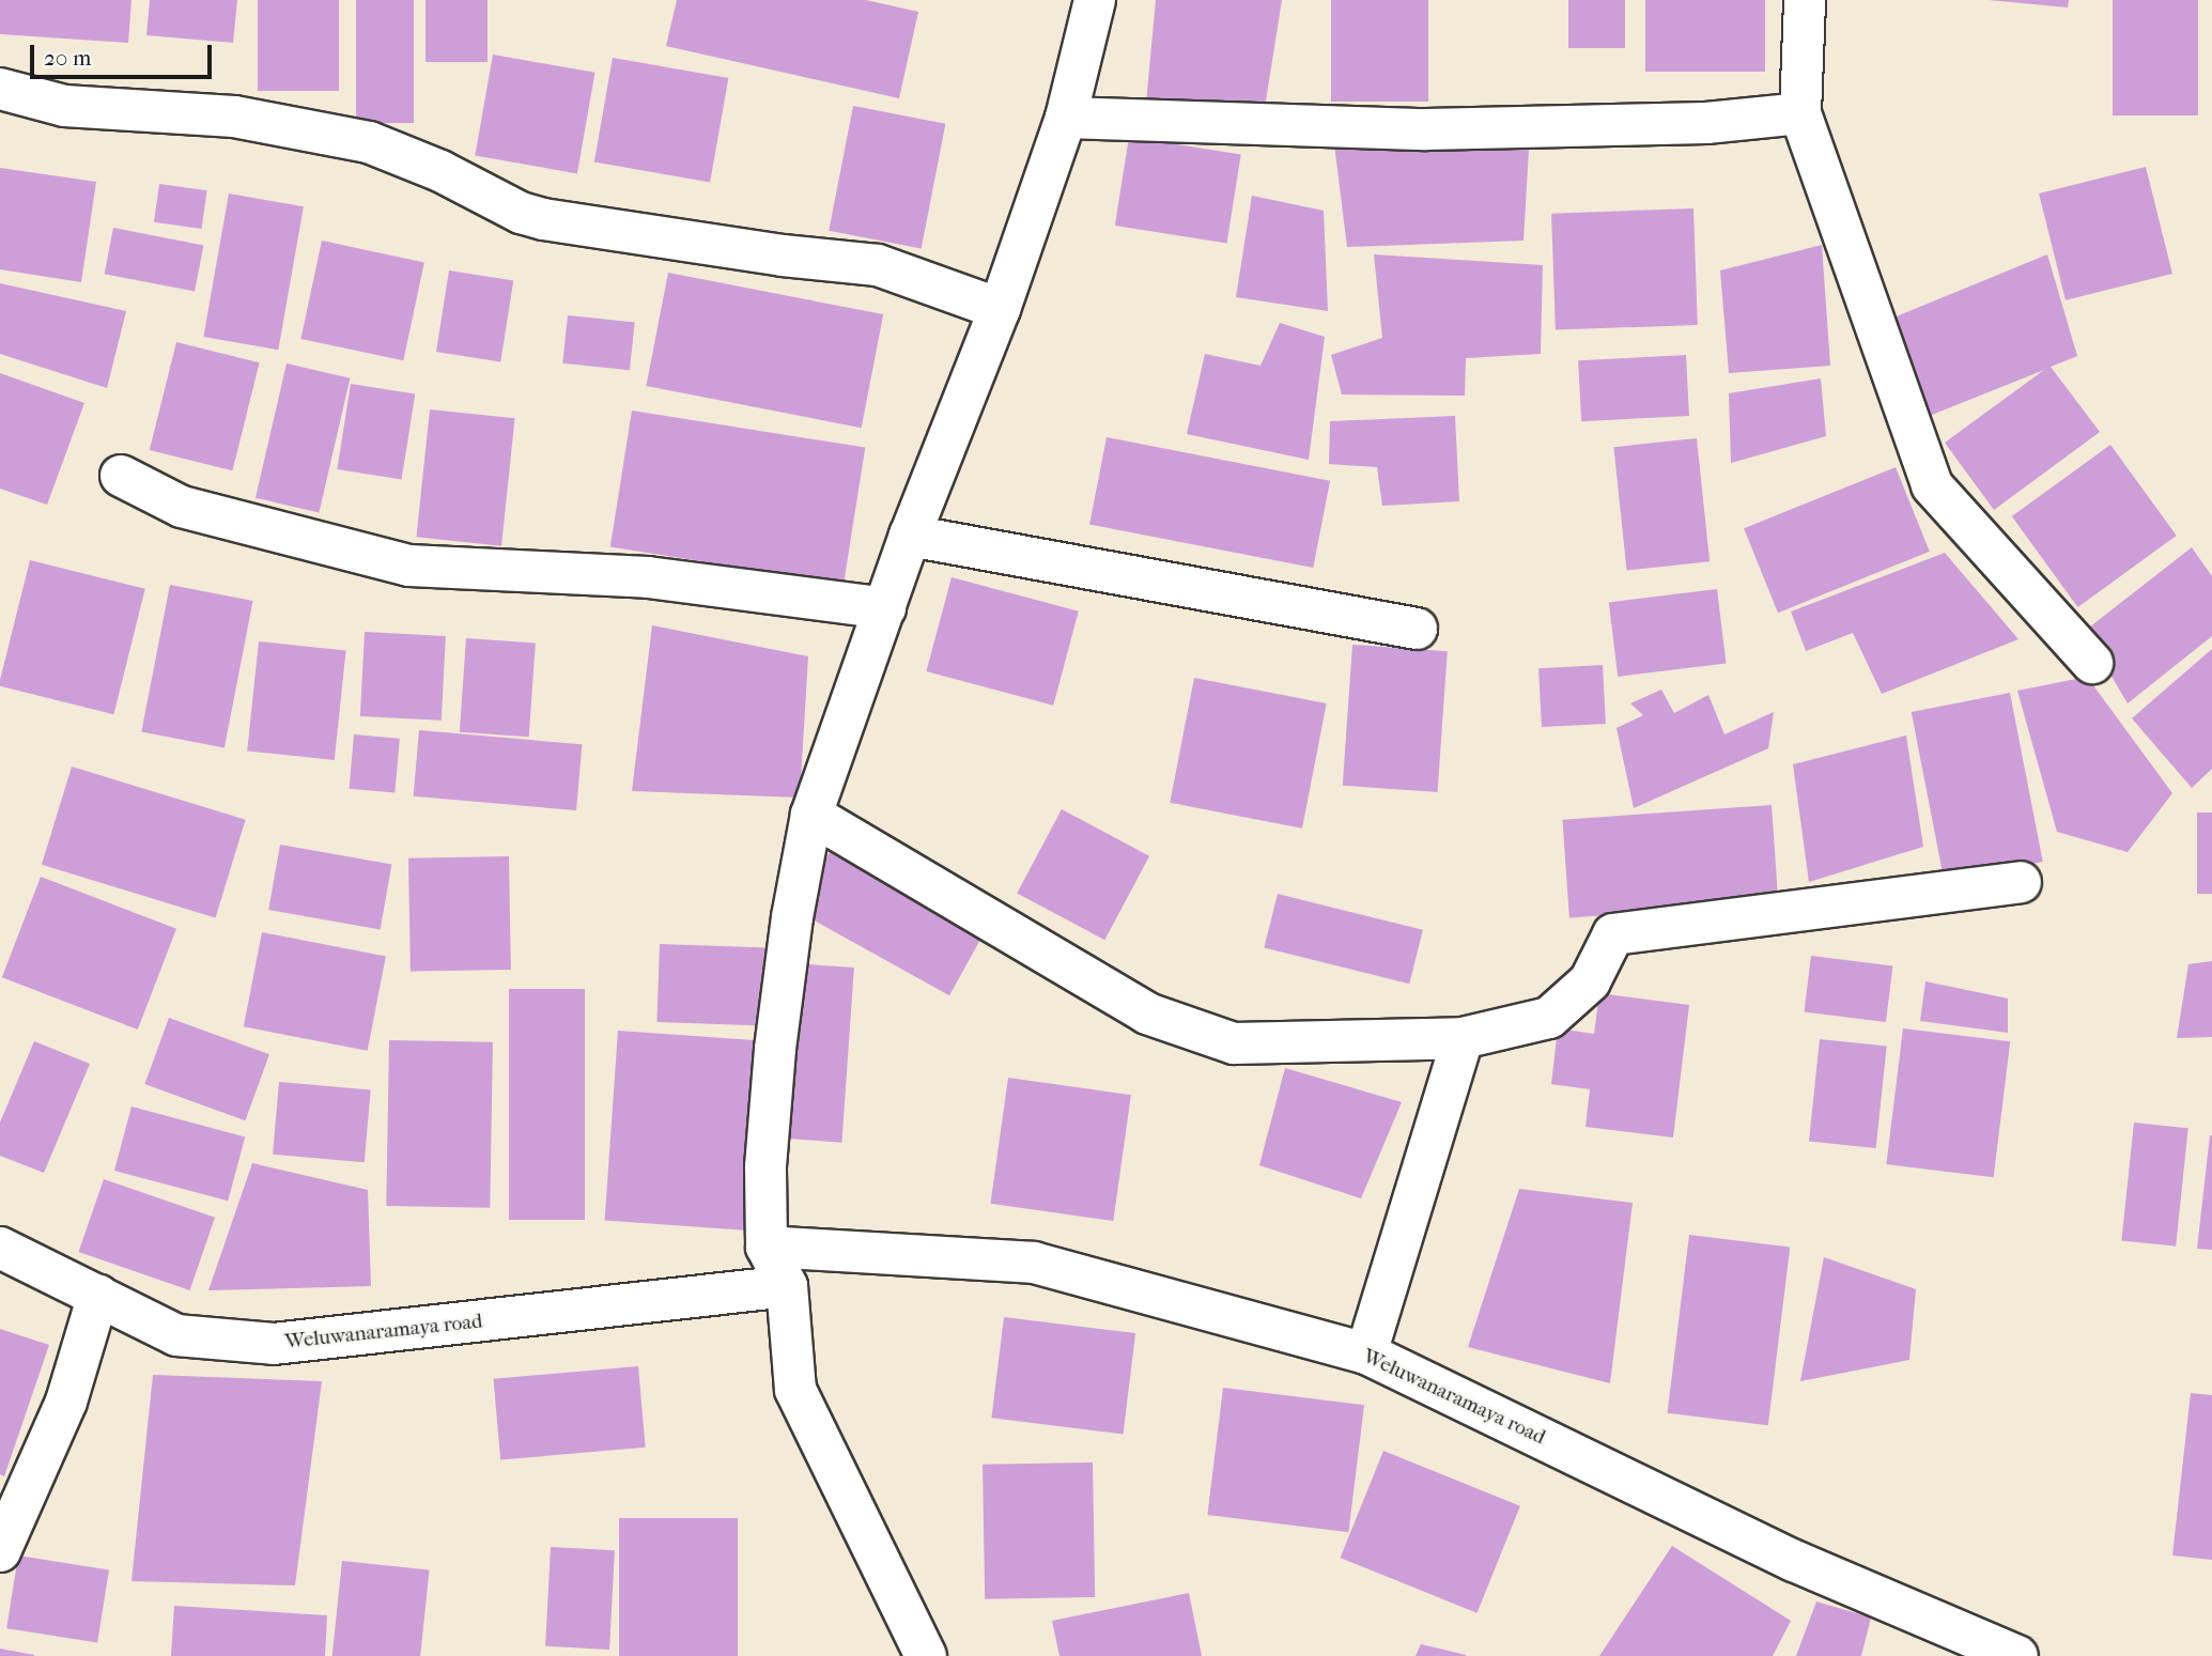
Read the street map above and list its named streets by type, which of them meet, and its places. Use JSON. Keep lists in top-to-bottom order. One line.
{"streets":{"street":["Weluwanaramaya road"]},"scale_bar":"20 m"}
